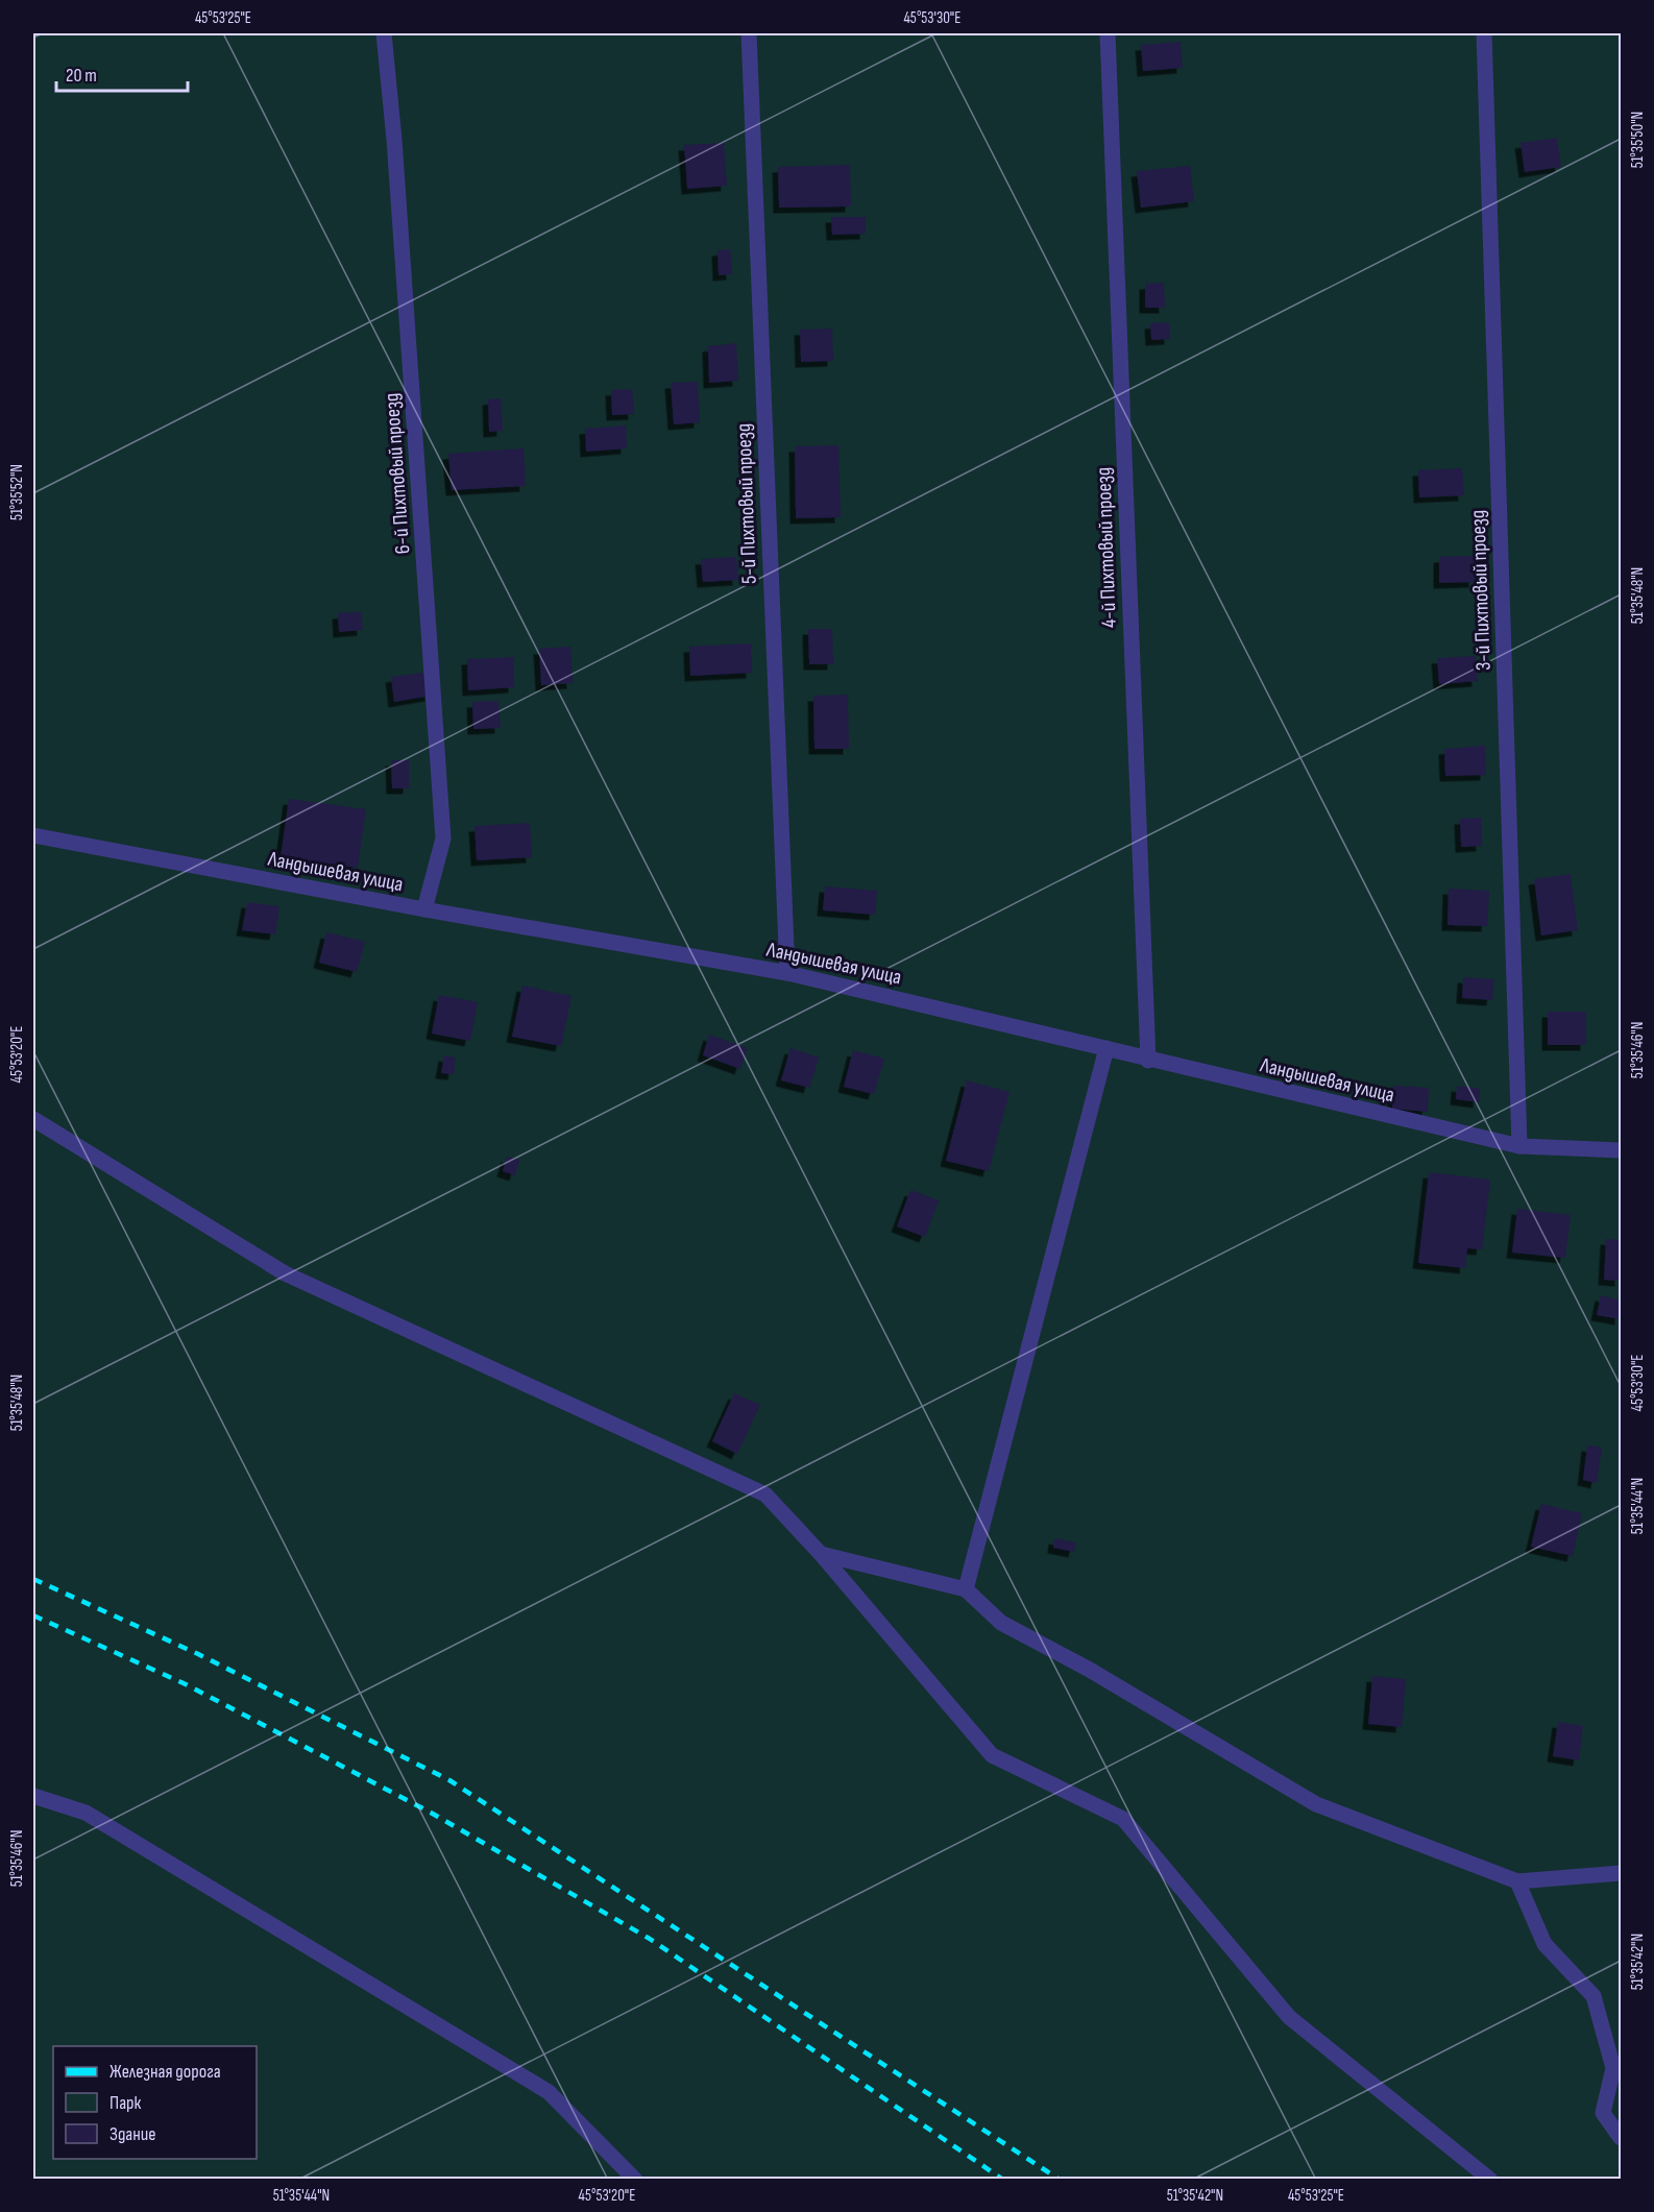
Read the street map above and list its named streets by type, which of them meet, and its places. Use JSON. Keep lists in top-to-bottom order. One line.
{"streets":{"lane":["6-й Пихтовый проезд","5-й Пихтовый проезд","4-й Пихтовый проезд","3-й Пихтовый проезд","Ландышевая улица"]},"crossings":[["6-й Пихтовый проезд","Ландышевая улица"],["5-й Пихтовый проезд","Ландышевая улица"],["4-й Пихтовый проезд","Ландышевая улица"],["3-й Пихтовый проезд","Ландышевая улица"]],"legend":["Железная дорога","Парк","Здание"],"scale_bar":"20 m","coordinates":["45°53'25\"E","45°53'30\"E","51°35'50\"N","51°35'52\"N","51°35'48\"N","51°35'46\"N","45°53'20\"E","51°35'44\"N","51°35'42\"N"]}
